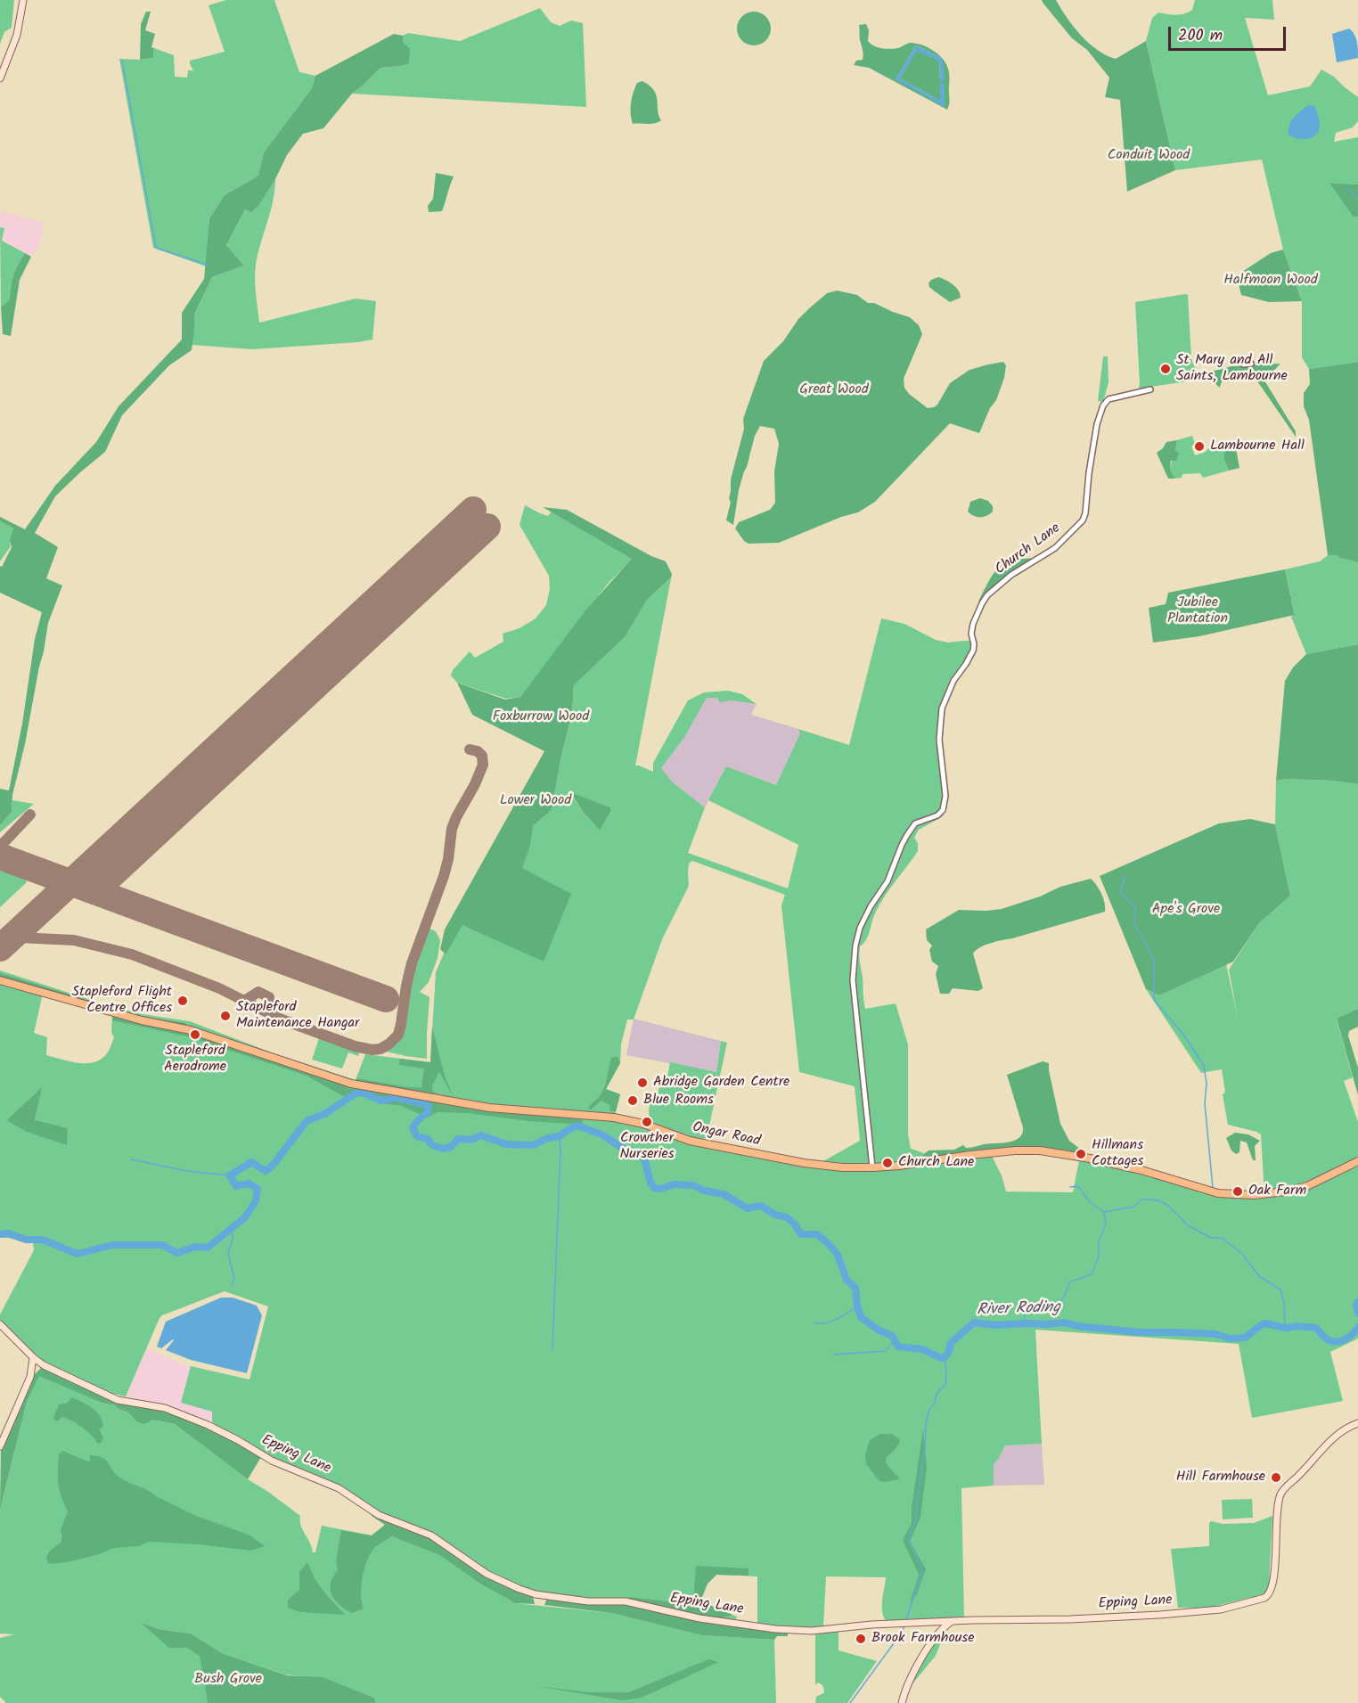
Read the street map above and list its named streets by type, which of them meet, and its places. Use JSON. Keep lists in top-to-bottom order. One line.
{"streets":{"main road":["Ongar Road"],"street":["Church Lane","Epping Lane"]},"crossings":[["Church Lane","Ongar Road"]],"water":["River Roding"],"parks":["Conduit Wood","Halfmoon Wood","Great Wood","Jubilee Plantation","Foxburrow Wood","Lower Wood","Ape's Grove","Bush Grove"],"places":["St Mary and All Saints, Lambourne","Lambourne Hall","Stapleford Flight Centre Offices","Stapleford Maintenance Hangar","Stapleford Aerodrome","Abridge Garden Centre","Blue Rooms","Crowther Nurseries","Hillmans Cottages","Church Lane","Oak Farm","Hill Farmhouse","Brook Farmhouse"],"scale_bar":"200 m"}
